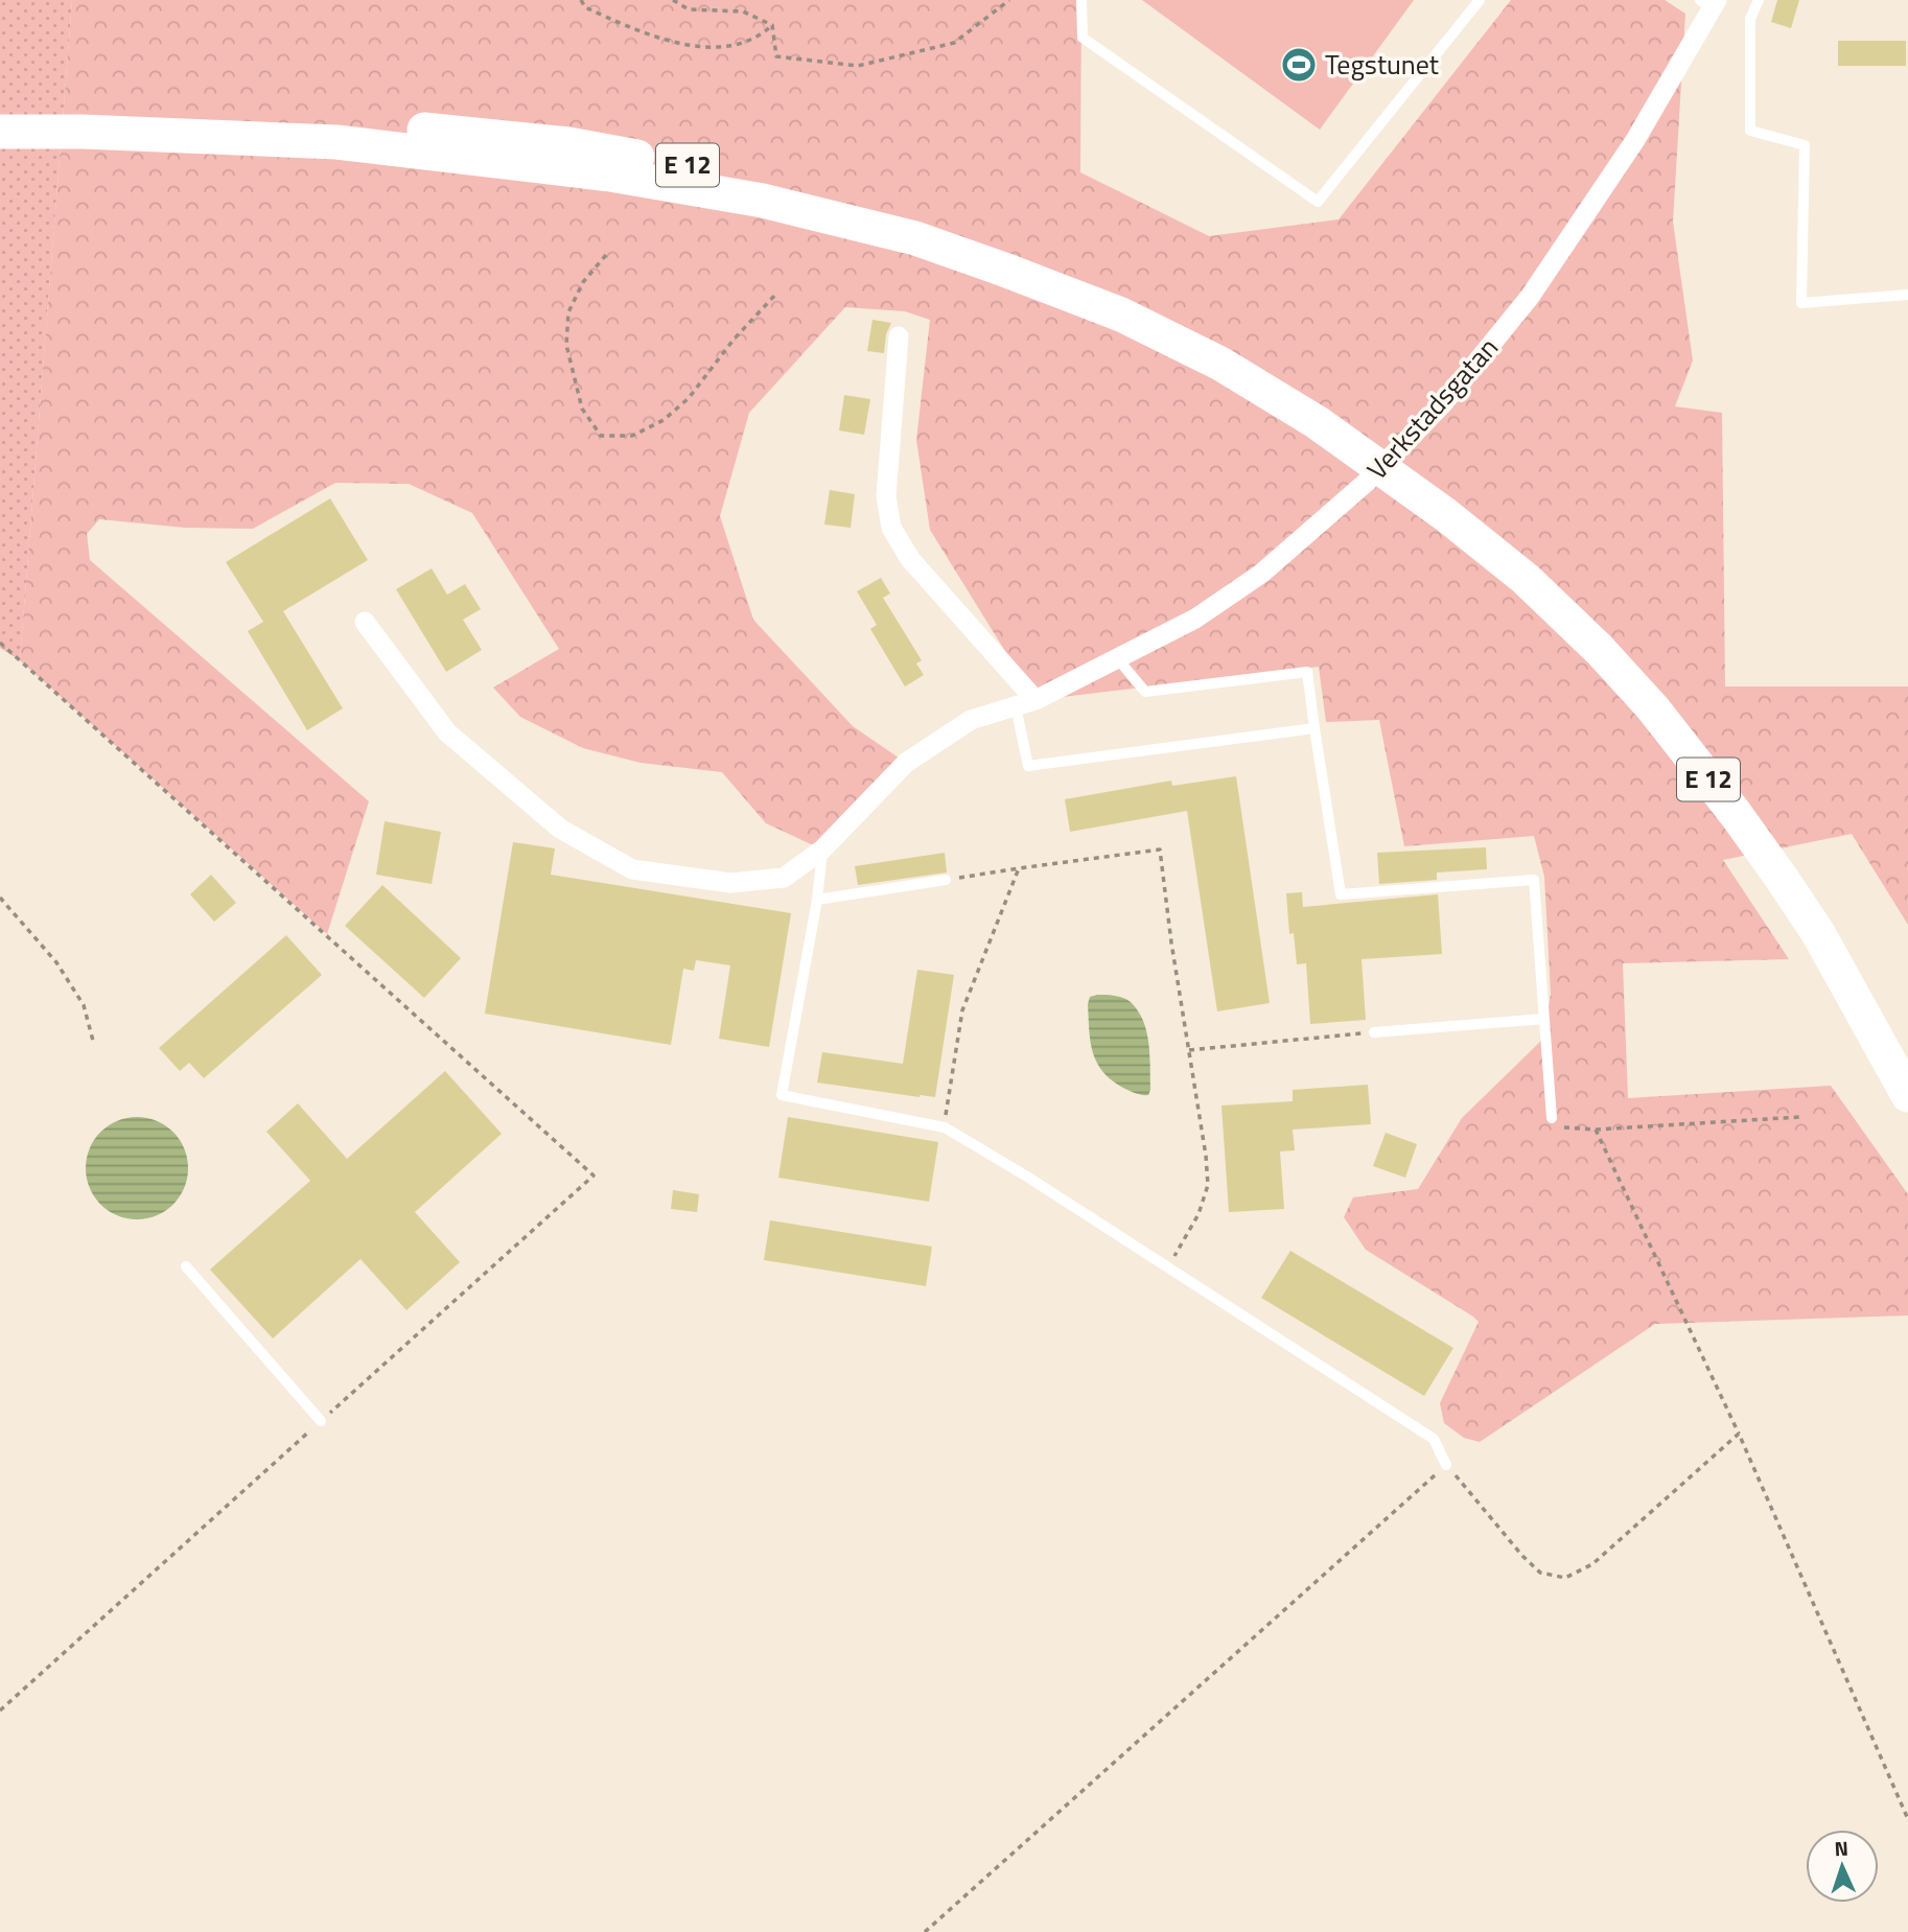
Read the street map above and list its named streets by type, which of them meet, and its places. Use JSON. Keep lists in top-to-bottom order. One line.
{"streets":{"highway":["E 12"],"street":["Verkstadsgatan"]},"places":{"sports":["Tegstunet"]},"north":"top"}
